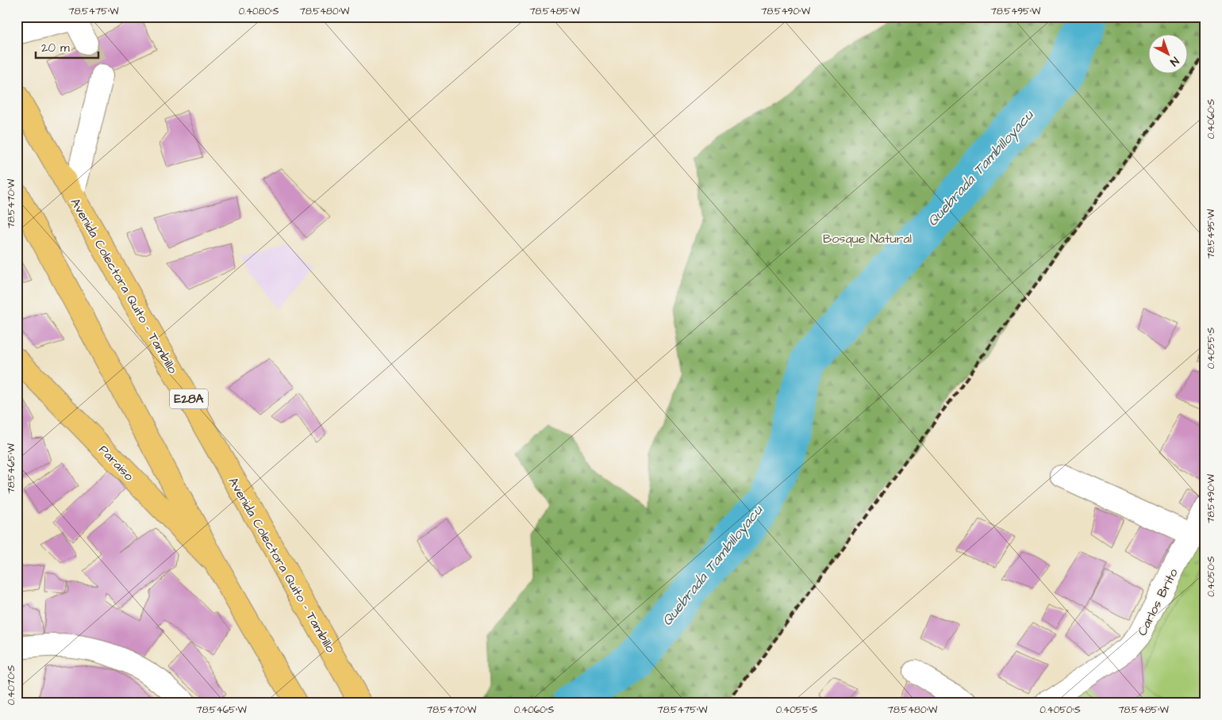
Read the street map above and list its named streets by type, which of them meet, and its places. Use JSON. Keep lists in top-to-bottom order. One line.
{"streets":{"main road":["Avenida Colectora Quito - Tambillo","E28A","Paraiso"],"street":["Carlos Brito"]},"water":["Quebrada Tambilloyacu"],"parks":["Bosque Natural"],"scale_bar":"20 m","north":"bottom right","coordinates":["78.5475°W","0.4080°S","78.5480°W","78.5485°W","78.5490°W","78.5495°W","0.4060°S","78.5470°W","0.4055°S","78.5465°W","0.4050°S","0.4070°S"]}
